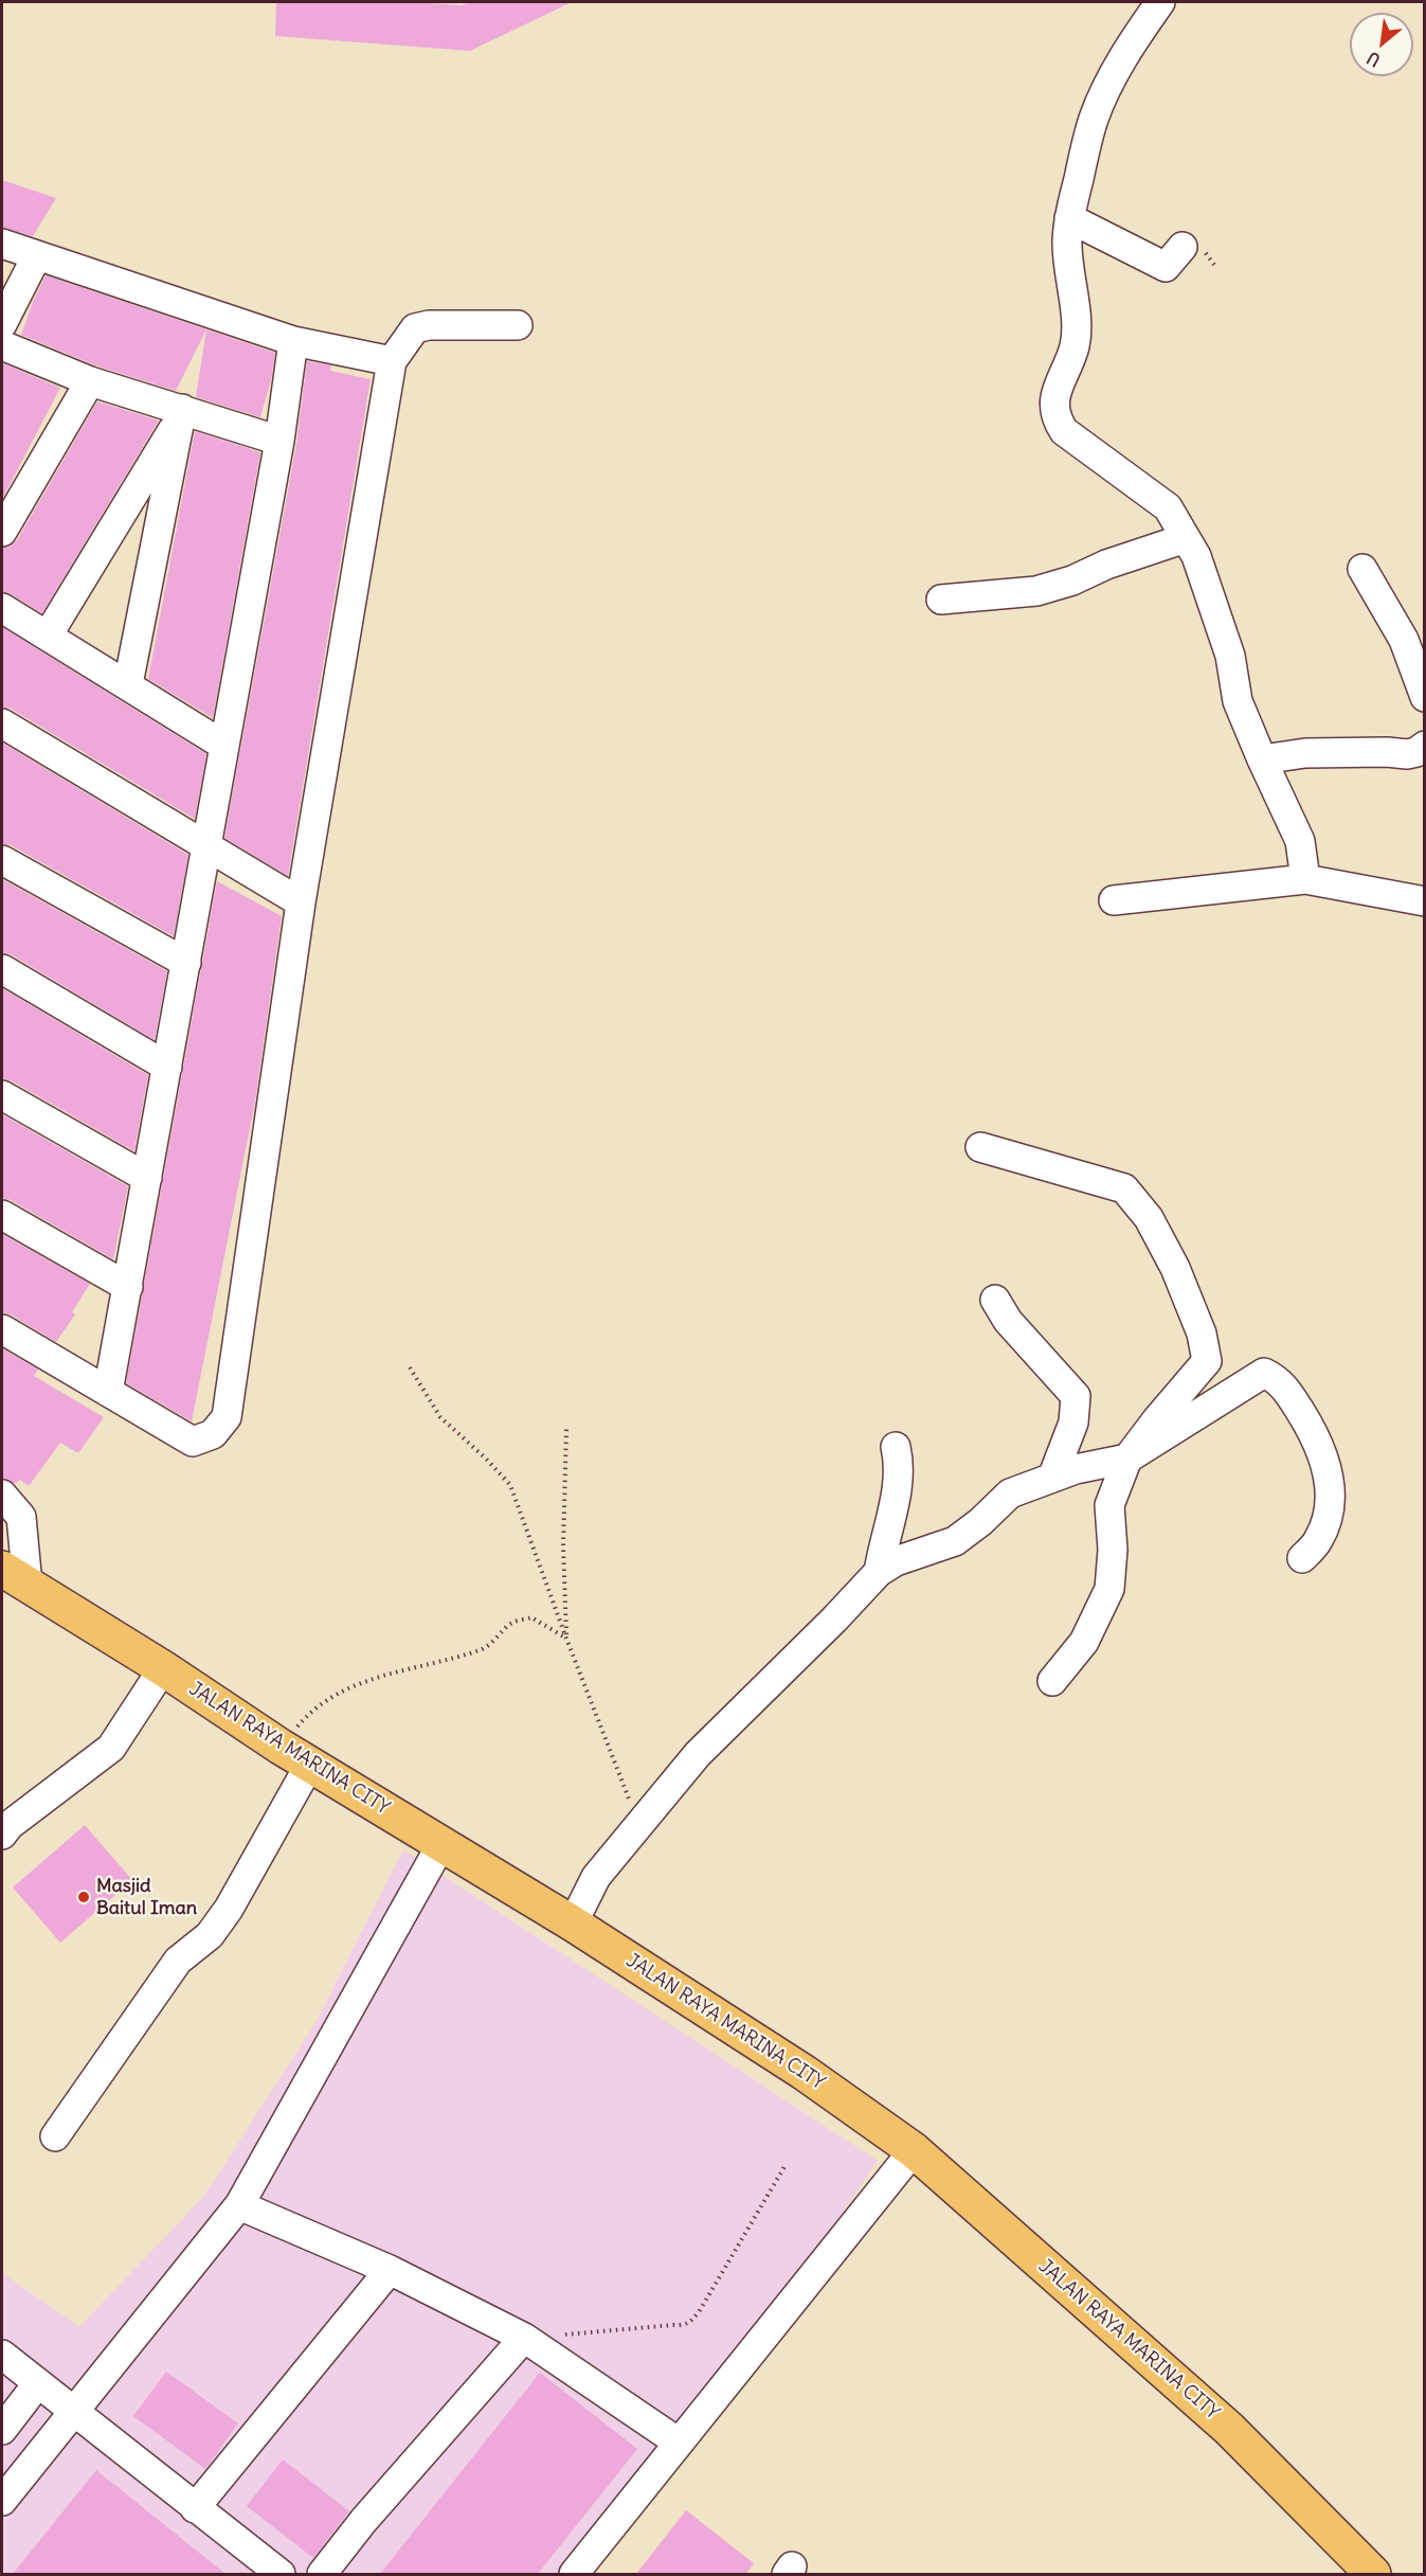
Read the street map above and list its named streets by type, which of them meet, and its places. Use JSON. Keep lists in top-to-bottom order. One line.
{"streets":{"main road":["JALAN RAYA MARINA CITY"]},"places":["Masjid Baitul Iman"],"north":"bottom left"}
